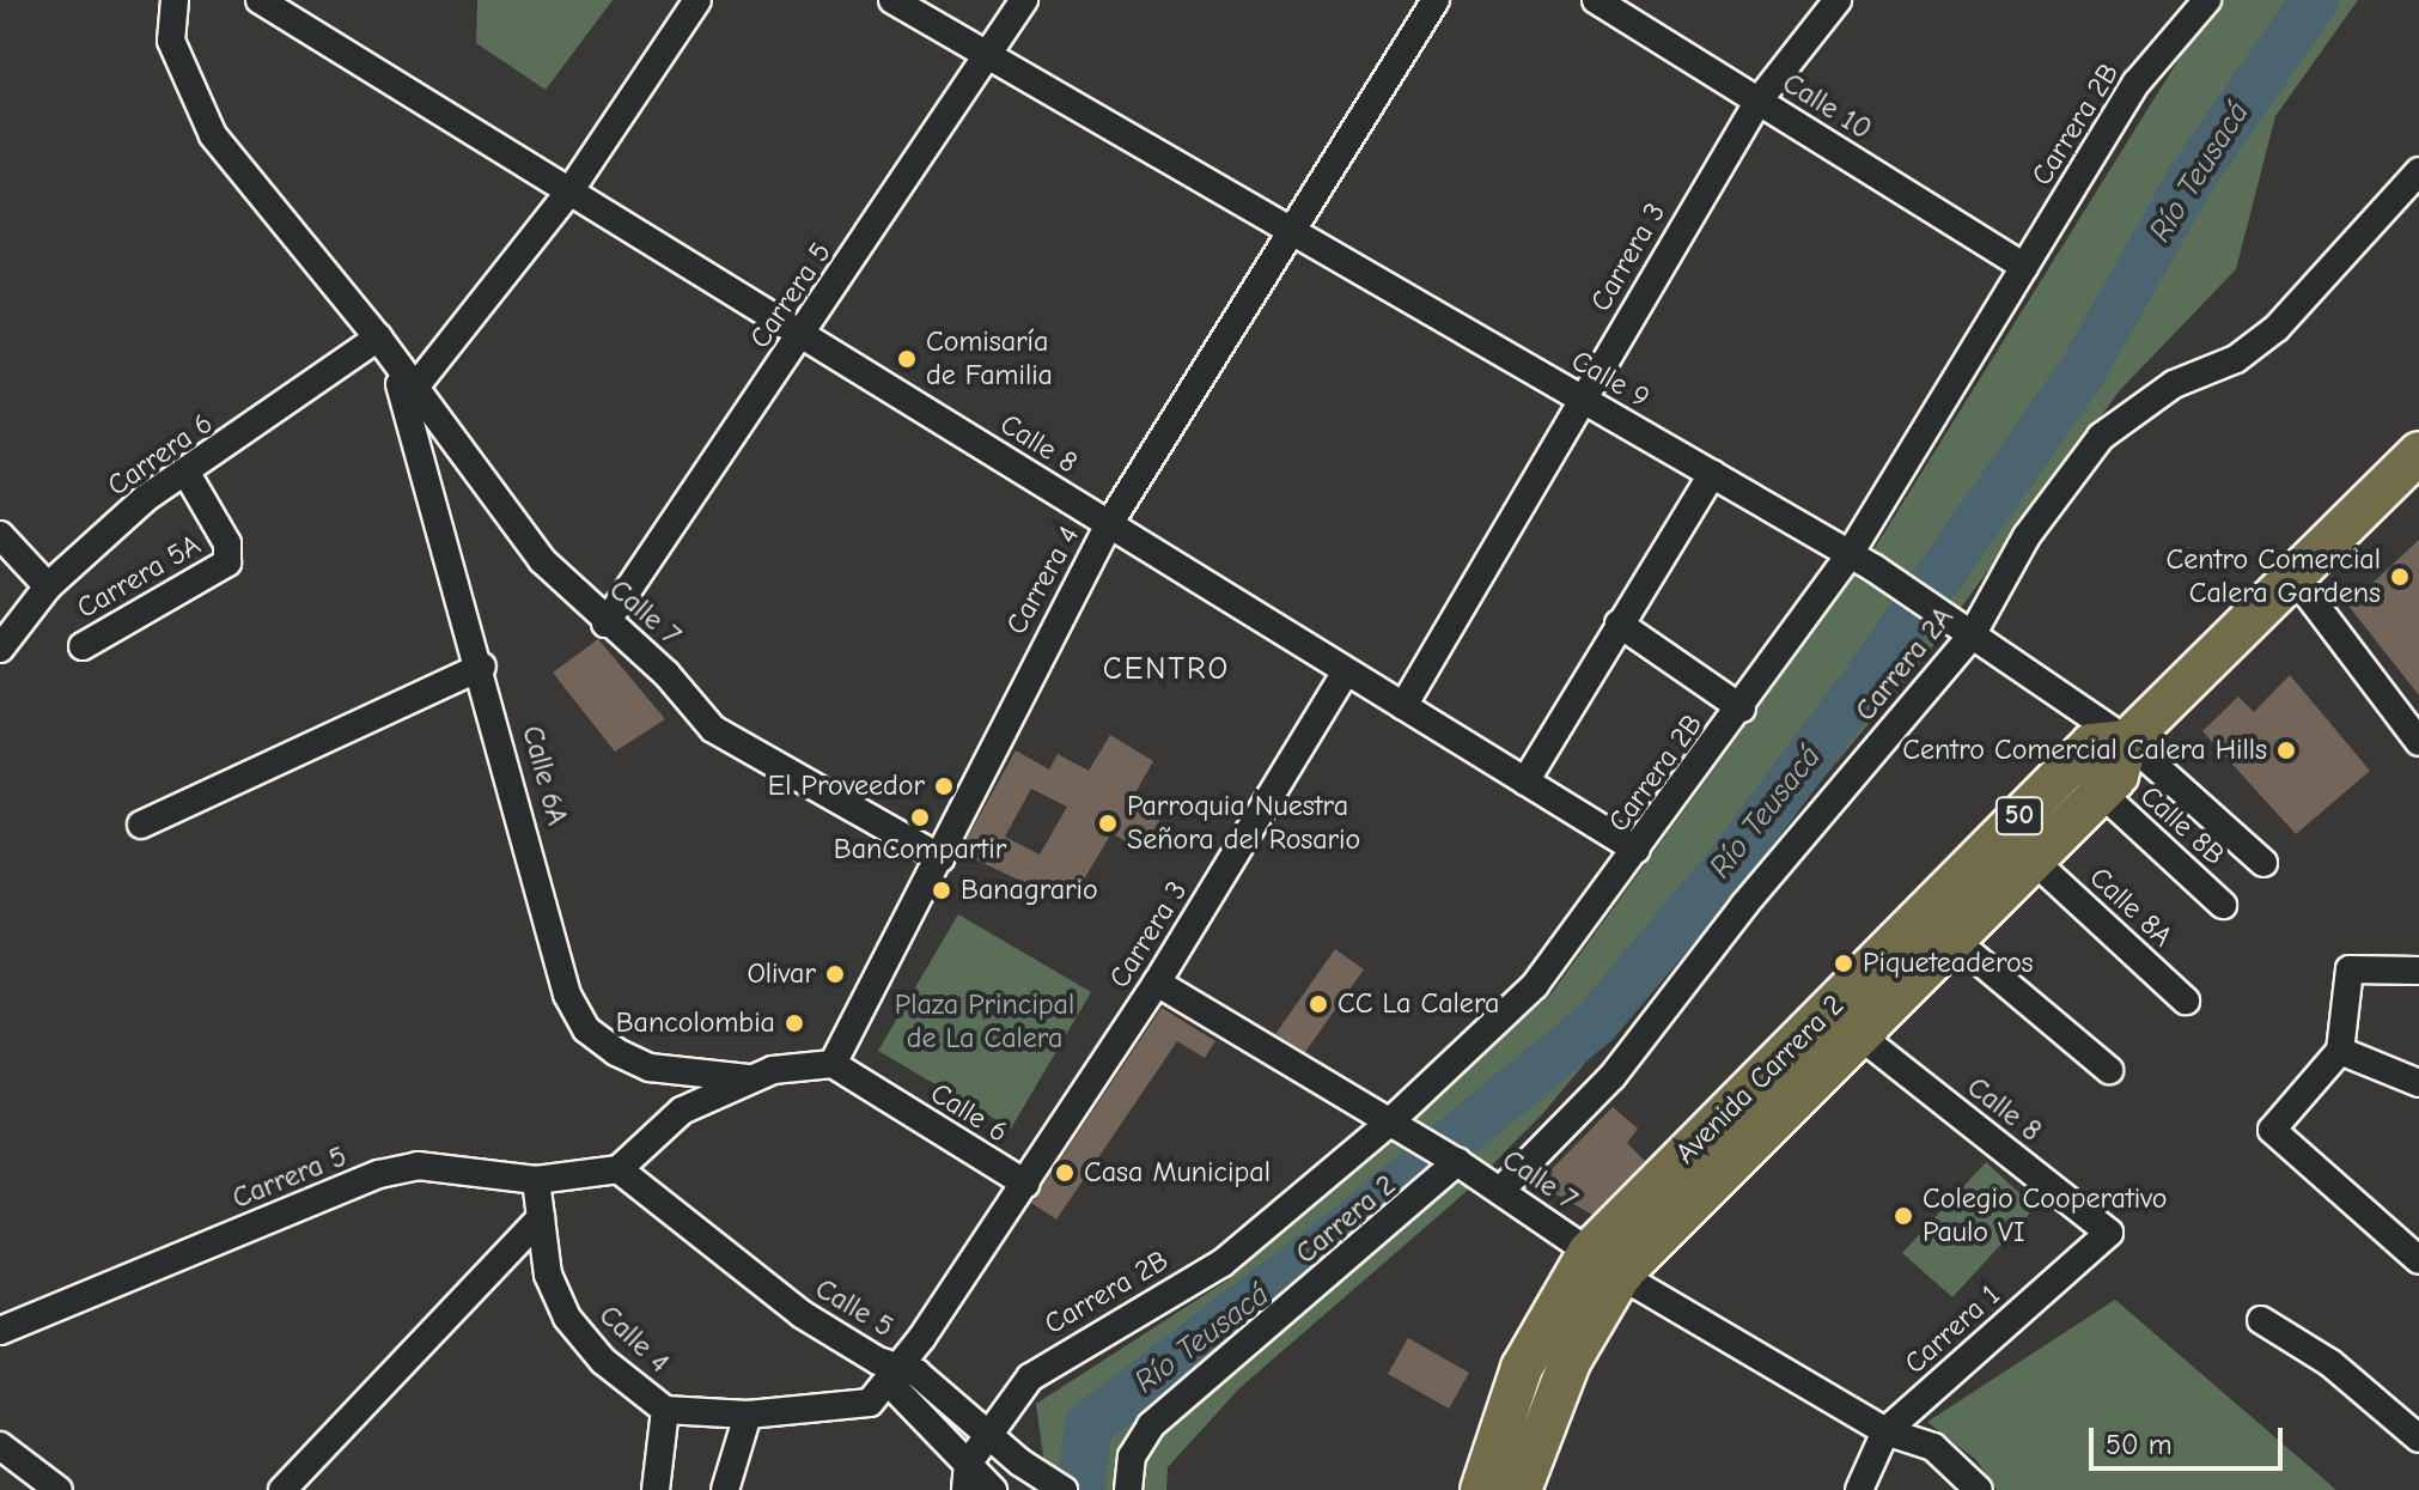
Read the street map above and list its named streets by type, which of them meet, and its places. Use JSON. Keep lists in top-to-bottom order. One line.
{"streets":{"main road":["50","Avenida Carrera 2"],"street":["Calle 10","Carrera 2B","Carrera 3","Carrera 5","Calle 9","Calle 8","Carrera 6","Carrera 5A","Carrera 4","Calle 7","Carrera 2A","Calle 6A","Calle 8B","Calle 8A","Calle 6","Carrera 2","Calle 5","Carrera 1","Calle 4"]},"crossings":[["Calle 10","Carrera 2B"],["Calle 10","Carrera 3"],["Carrera 2B","Calle 9"],["Carrera 2B","Calle 8"],["Carrera 2B","Calle 7"],["Carrera 2B","Calle 5"],["Carrera 3","Calle 9"],["Carrera 3","Calle 8"],["Carrera 3","Calle 7"],["Carrera 3","Calle 6"],["Carrera 3","Calle 5"],["Carrera 3","Calle 4"],["Carrera 5","Calle 9"],["Carrera 5","Calle 8"],["Carrera 5","Calle 7"],["Carrera 5","Calle 5"],["Carrera 5","Calle 4"],["Calle 9","Carrera 4"],["Calle 9","Carrera 2A"],["Calle 9","Avenida Carrera 2"],["Calle 8","Carrera 4"],["Calle 8","Avenida Carrera 2"],["Calle 8","Carrera 1"],["Carrera 6","Carrera 5A"],["Carrera 6","Calle 7"],["Carrera 4","Calle 7"],["Carrera 4","Calle 6"],["Calle 7","Carrera 2A"],["Calle 7","Calle 6A"],["Calle 7","Avenida Carrera 2"],["Calle 7","Carrera 2"],["Calle 7","Carrera 1"],["Calle 8B","Avenida Carrera 2"],["Calle 8A","Avenida Carrera 2"],["Calle 5","Calle 4"]],"districts":["CENTRO"],"water":["Río Teusacá"],"parks":["Plaza Principal de La Calera"],"places":["Comisaría de Familia","Centro Comercial Calera Gardens","Centro Comercial Calera Hills","El Proveedor","BanCompartir","Parroquia Nuestra Señora del Rosario","Banagrario","Piqueteaderos","Olivar","CC La Calera","Bancolombia","Casa Municipal","Colegio Cooperativo Paulo VI"],"scale_bar":"50 m"}
